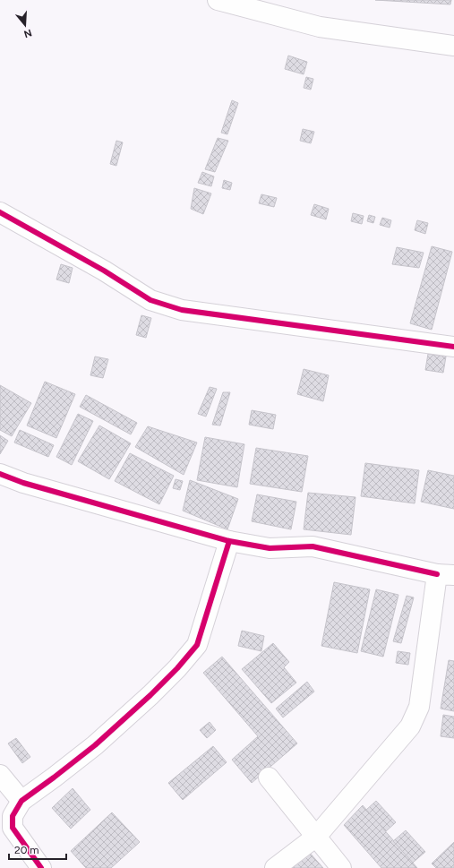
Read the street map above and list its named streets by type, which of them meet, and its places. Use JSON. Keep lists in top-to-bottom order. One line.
{"scale_bar":"20 m","north":"bottom"}
